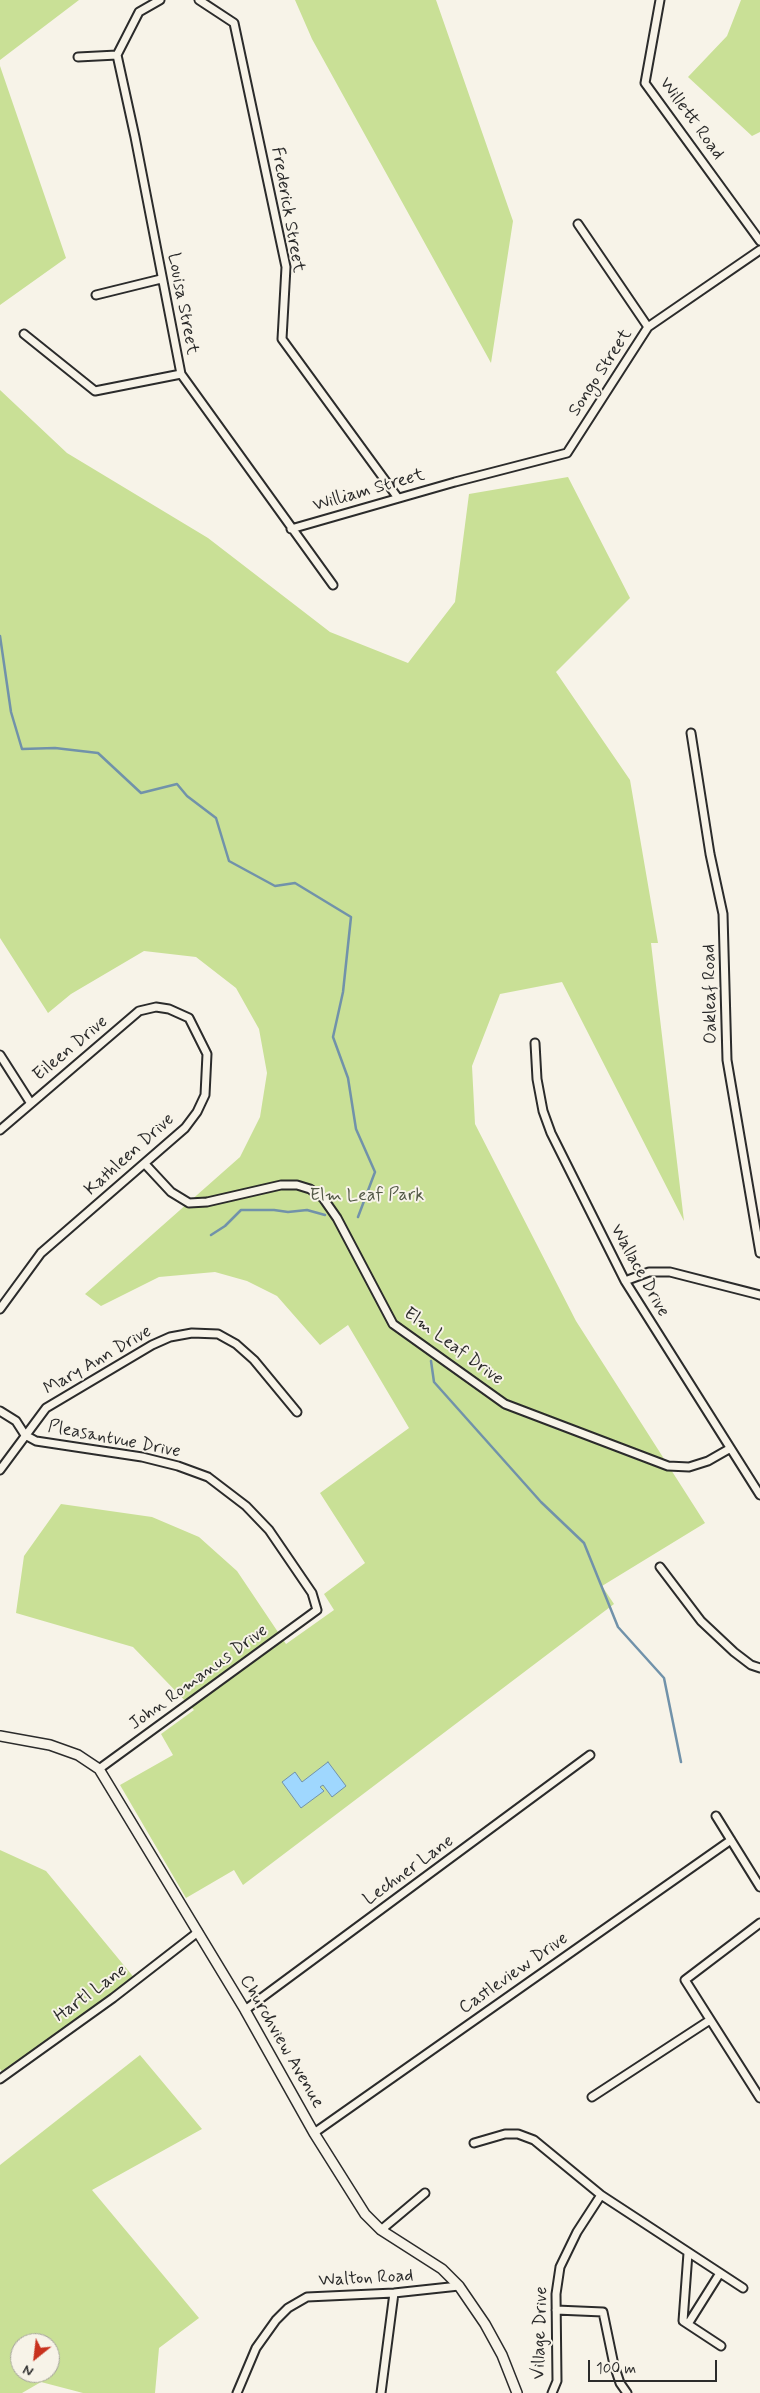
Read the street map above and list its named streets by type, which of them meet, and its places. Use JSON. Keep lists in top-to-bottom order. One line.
{"streets":{"street":["Willett Road","Frederick Street","Louisa Street","Songo Street","William Street","Oakleaf Road","Eileen Drive","Kathleen Drive","Wallace Drive","Elm Leaf Drive","Mary Ann Drive","Pleasantvue Drive","John Romanus Drive","Lechner Lane","Castleview Drive","Hartl Lane","Churchview Avenue","Walton Road","Village Drive"]},"crossings":[["Frederick Street","William Street"],["Louisa Street","William Street"],["Songo Street","William Street"],["Eileen Drive","Kathleen Drive"],["Kathleen Drive","Elm Leaf Drive"],["Wallace Drive","Elm Leaf Drive"],["Mary Ann Drive","Pleasantvue Drive"],["Pleasantvue Drive","John Romanus Drive"],["John Romanus Drive","Churchview Avenue"],["Lechner Lane","Churchview Avenue"],["Castleview Drive","Churchview Avenue"],["Hartl Lane","Churchview Avenue"],["Churchview Avenue","Walton Road"]],"parks":["Elm Leaf Park"],"scale_bar":"100 m","north":"bottom left"}
